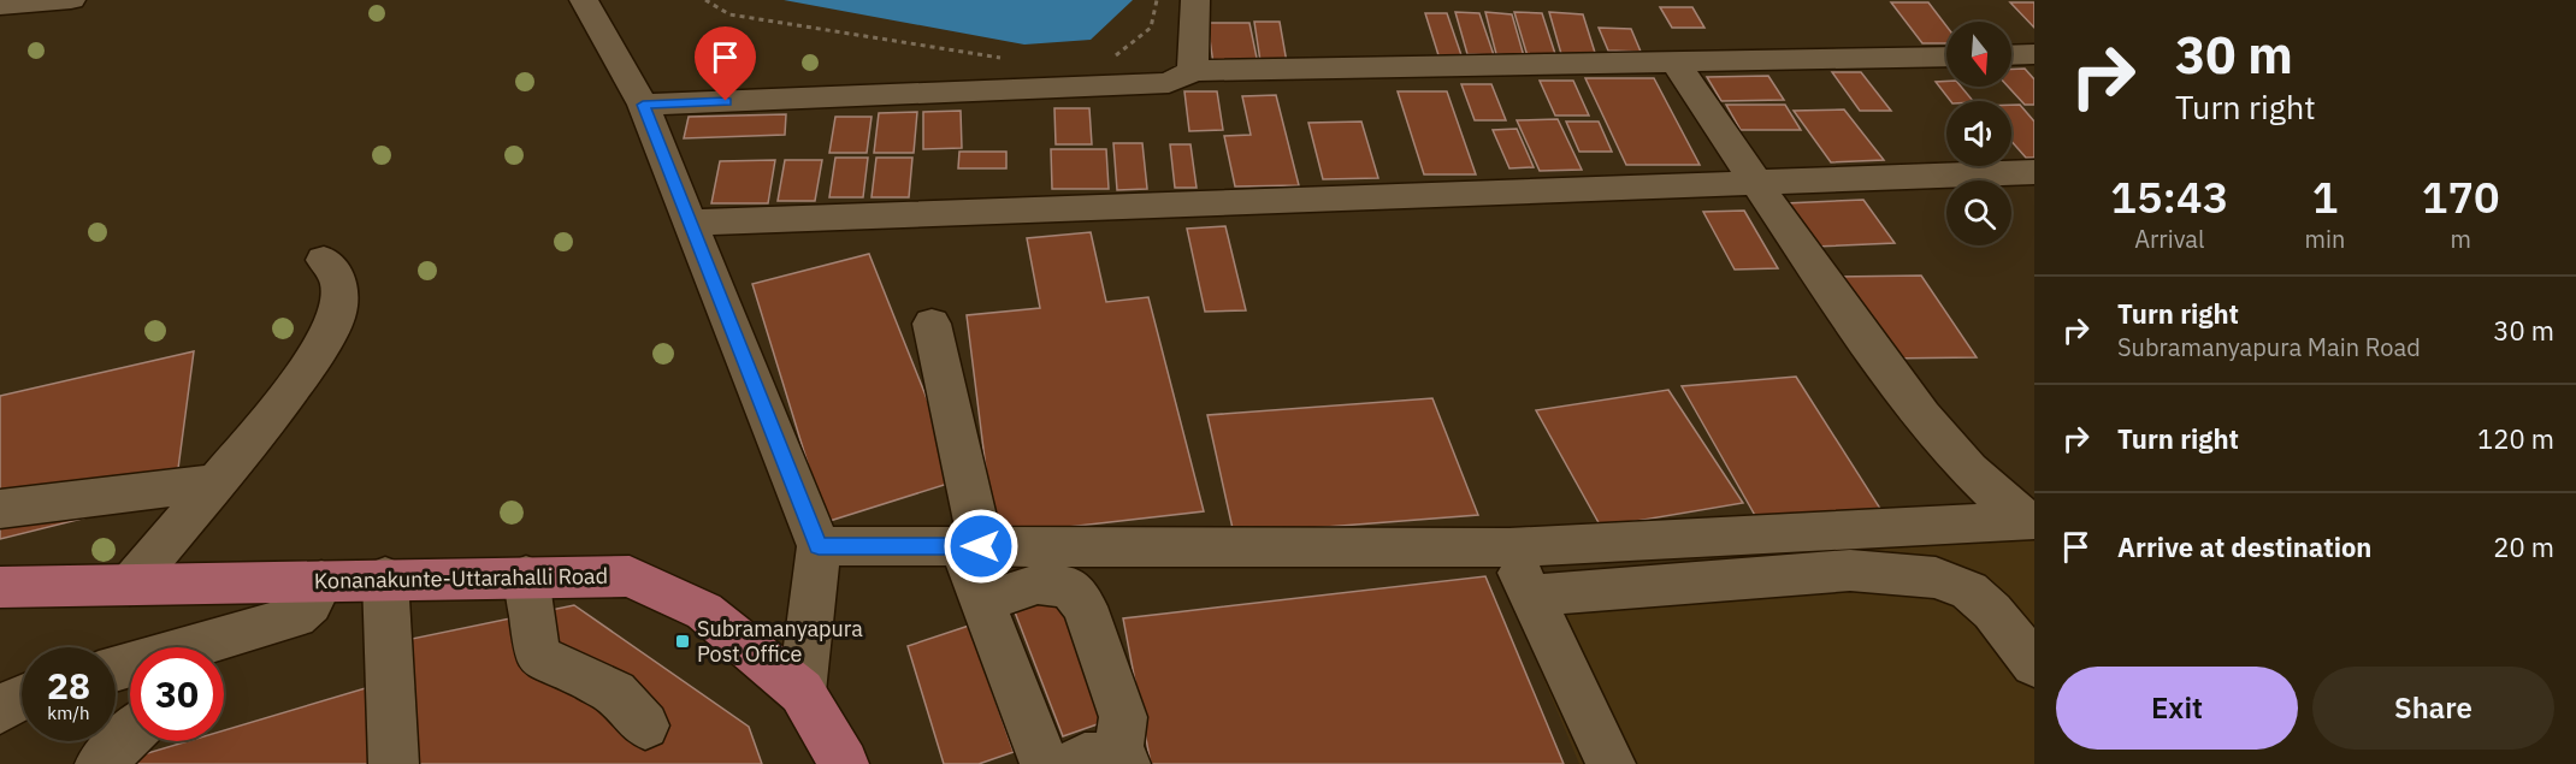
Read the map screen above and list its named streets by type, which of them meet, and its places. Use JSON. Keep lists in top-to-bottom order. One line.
{"streets":{"main road":["Konanakunte-Uttarahalli Road"]},"places":{"transit":["Subramanyapura Post Office"]},"north":"bottom","page":{"turn":["30 m","Turn right"],"eta":["15:43","Arrival","1","min","170","m"],"list":[{"name":"Turn right","note":"Subramanyapura Main Road","value":"30 m"},{"name":"Turn right","value":"120 m"},{"name":"Arrive at destination","value":"20 m"}],"speed":"28 km/h","limit":"30","buttons":["Exit","Share"]}}
